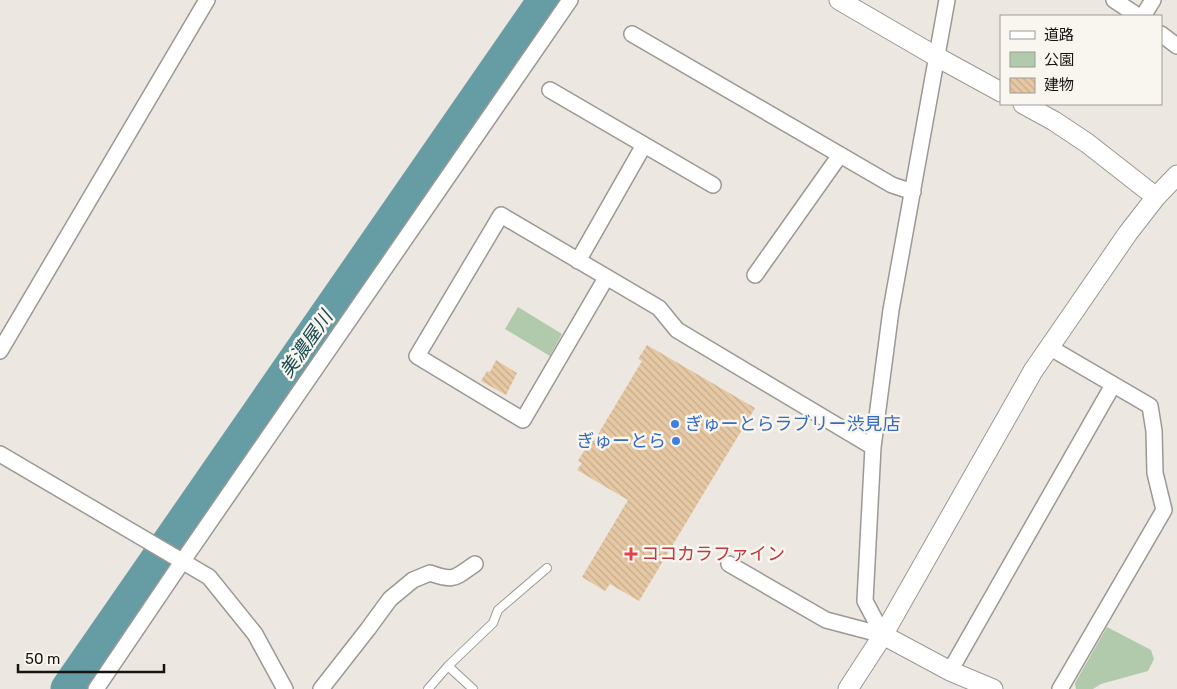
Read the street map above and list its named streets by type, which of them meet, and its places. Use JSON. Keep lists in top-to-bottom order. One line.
{"water":["美濃屋川"],"places":{"other":["ぎゅーとらラブリー渋見店","ぎゅーとら"],"health":["ココカラファイン"]},"legend":["道路","公園","建物"],"scale_bar":"50 m"}
